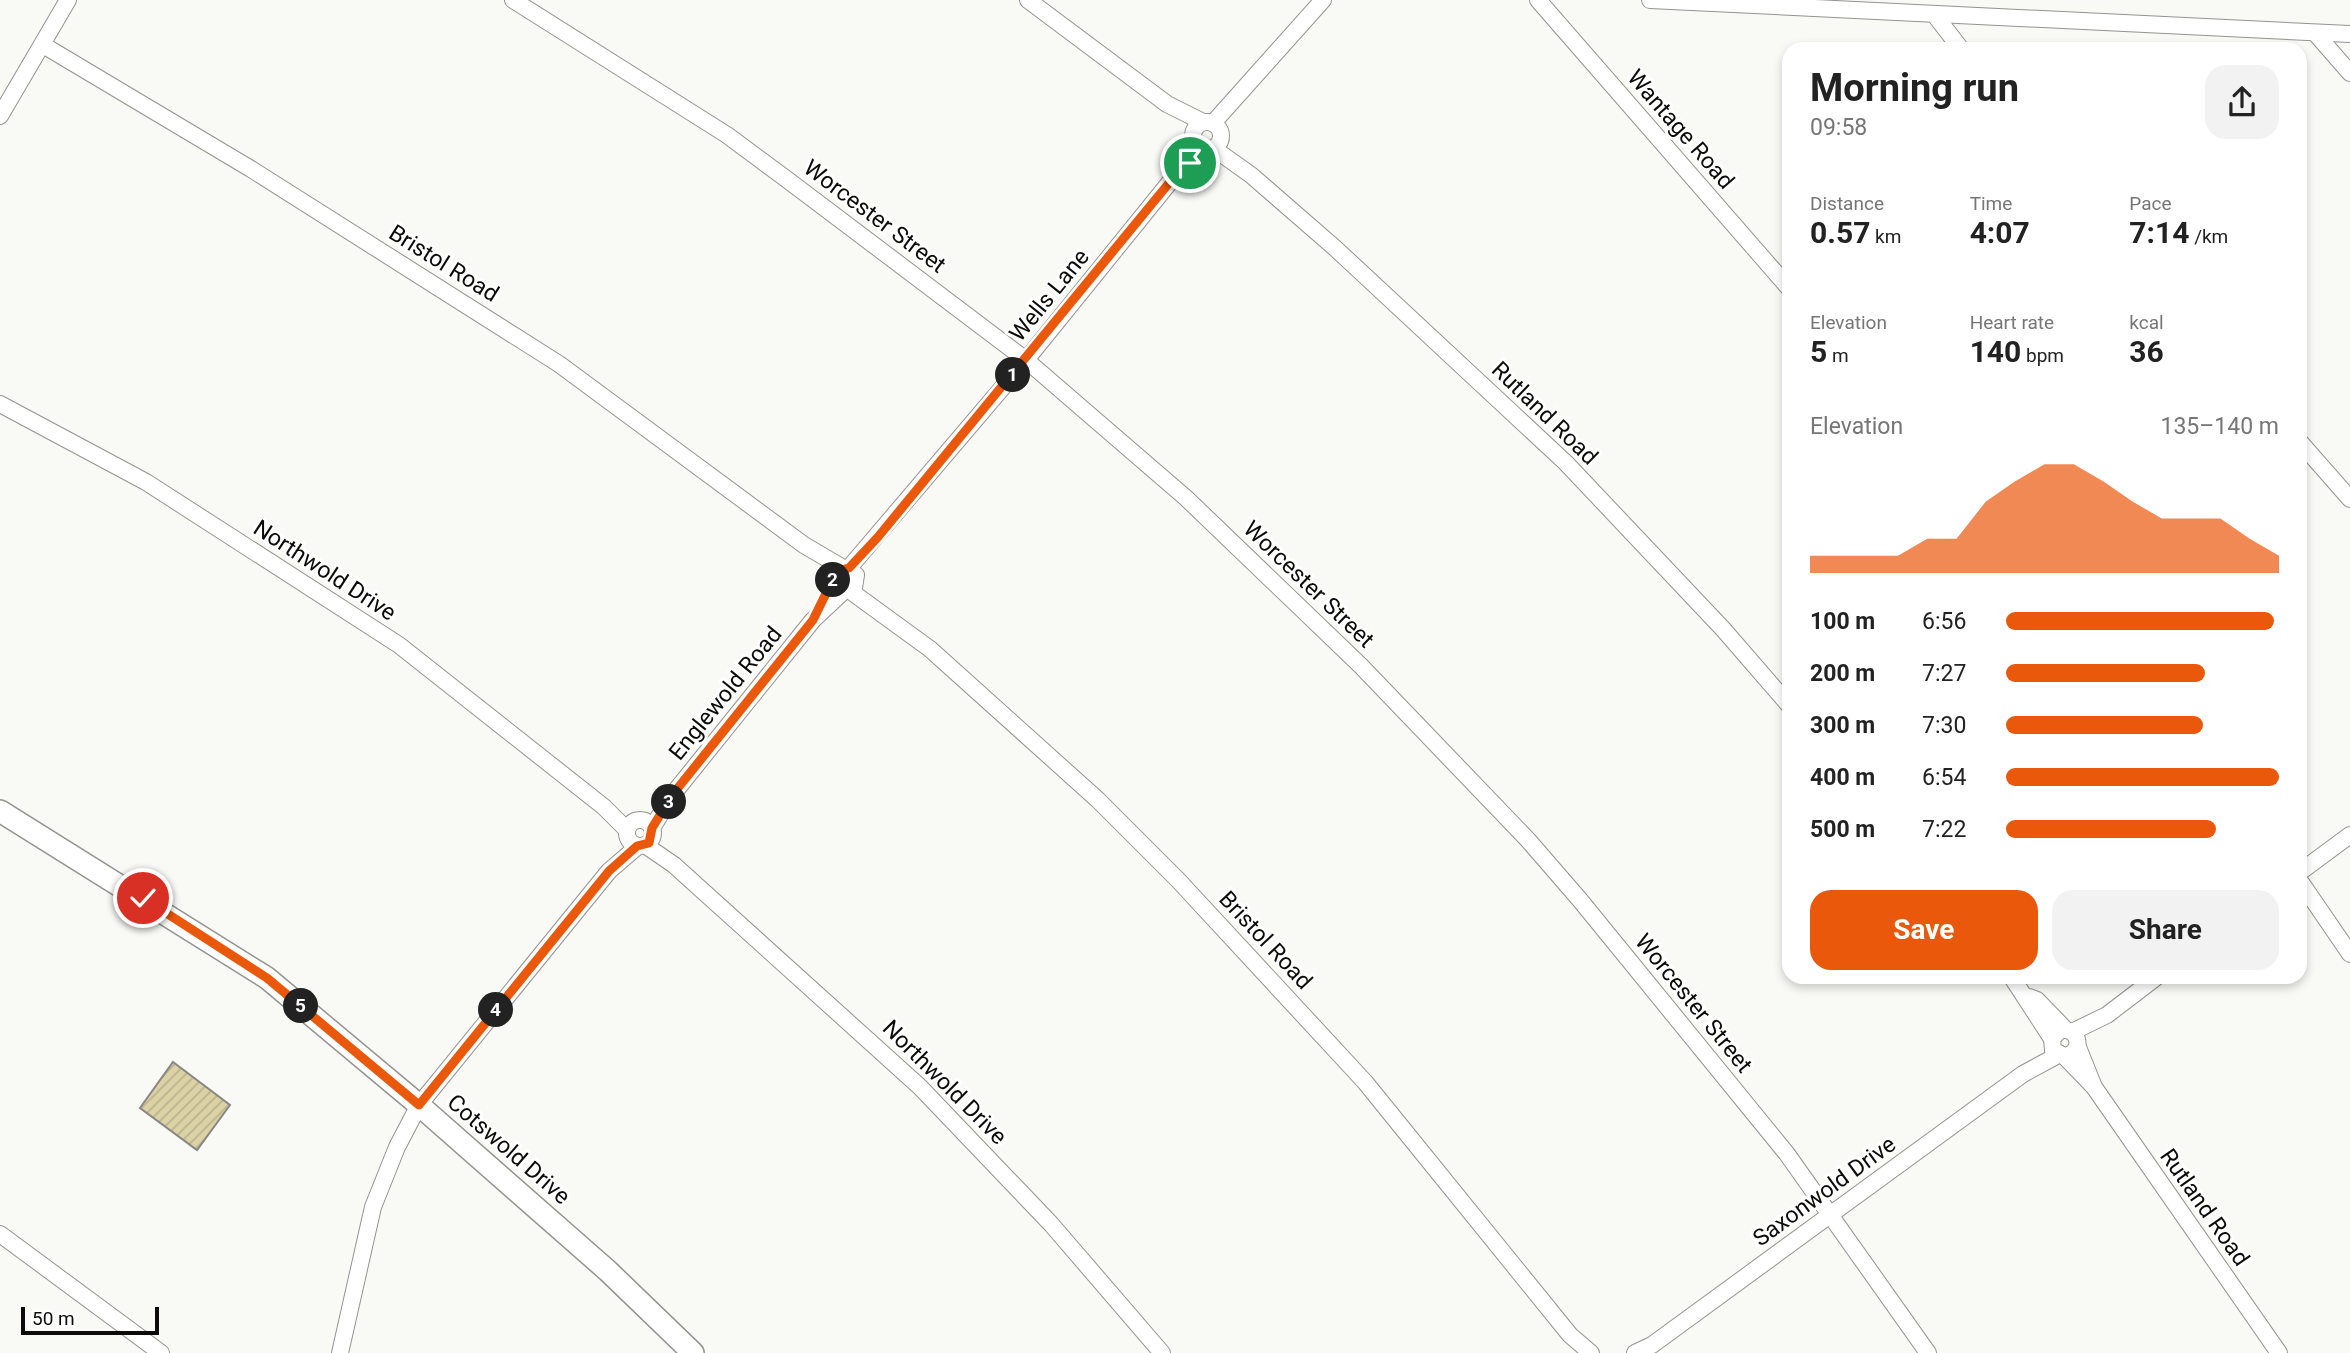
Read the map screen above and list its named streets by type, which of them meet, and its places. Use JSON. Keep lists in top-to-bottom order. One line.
{"streets":{"main road":["Cotswold Drive"],"street":["Wantage Road","Worcester Street","Bristol Road","Wells Lane","Rutland Road","Northwold Drive","Englewold Road","Saxonwold Drive"]},"crossings":[["Worcester Street","Wells Lane"],["Worcester Street","Saxonwold Drive"],["Bristol Road","Wells Lane"],["Bristol Road","Englewold Road"],["Wells Lane","Rutland Road"],["Wells Lane","Englewold Road"],["Rutland Road","Saxonwold Drive"],["Northwold Drive","Englewold Road"],["Englewold Road","Cotswold Drive"]],"scale_bar":"50 m","page":{"heading":["Morning run","09:58"],"stats":[["Distance","0.57 km"],["Time","4:07"],["Pace","7:14 /km"],["Elevation","5 m"],["Heart rate","140 bpm"],["kcal","36"]],"pins":["1","2","3","5","4"],"chart":["Elevation","135–140 m"],"list":[{"name":"100 m","note":"6:56"},{"name":"200 m","note":"7:27"},{"name":"300 m","note":"7:30"},{"name":"400 m","note":"6:54"},{"name":"500 m","note":"7:22"}],"buttons":["Save","Share"],"scale":"50 m"}}
